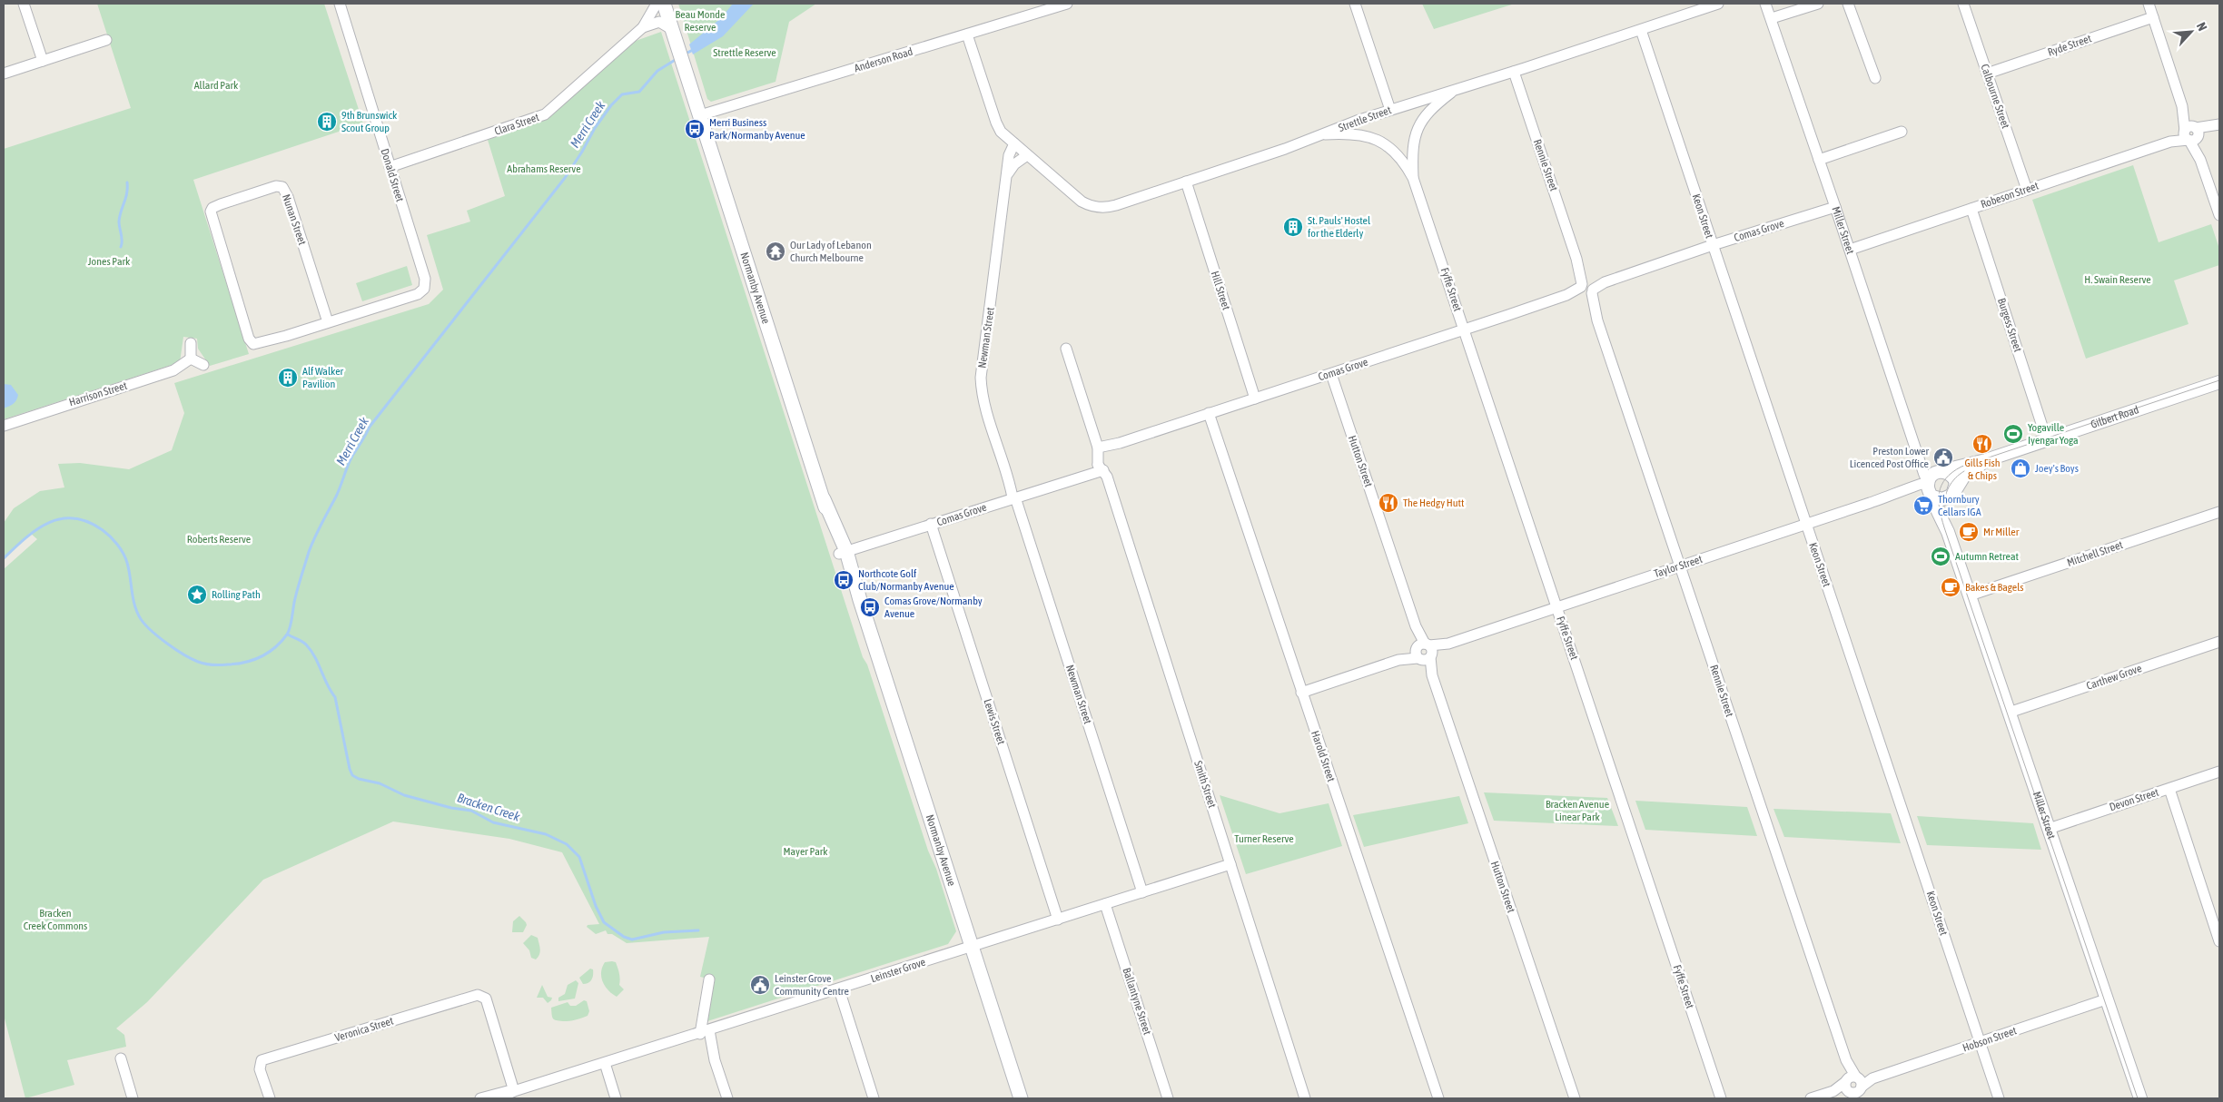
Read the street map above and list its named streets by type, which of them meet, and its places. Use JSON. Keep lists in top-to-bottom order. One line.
{"streets":{"main road":["Normanby Avenue"],"street":["Ryde Street","Anderson Road","Calbourne Street","Strettle Street","Clara Street","Rennie Street","Donald Street","Robeson Street","Keon Street","Nunan Street","Miller Street","Comas Grove","Fyffe Street","Hill Street","Burgess Street","Newman Street","Harrison Street","Gilbert Road","Hutton Street","Mitchell Street","Taylor Street","Carthew Grove","Lewis Street","Harold Street","Smith Street","Devon Street","Leinster Grove","Ballantyne Street","Veronica Street","Hobson Street"]},"crossings":[["Ryde Street","Calbourne Street"],["Anderson Road","Normanby Avenue"],["Calbourne Street","Robeson Street"],["Strettle Street","Rennie Street"],["Strettle Street","Keon Street"],["Strettle Street","Fyffe Street"],["Strettle Street","Hill Street"],["Clara Street","Donald Street"],["Rennie Street","Comas Grove"],["Rennie Street","Taylor Street"],["Rennie Street","Hobson Street"],["Donald Street","Nunan Street"],["Robeson Street","Miller Street"],["Robeson Street","Burgess Street"],["Keon Street","Comas Grove"],["Keon Street","Taylor Street"],["Keon Street","Hobson Street"],["Miller Street","Comas Grove"],["Miller Street","Gilbert Road"],["Miller Street","Mitchell Street"],["Miller Street","Taylor Street"],["Miller Street","Carthew Grove"],["Miller Street","Devon Street"],["Miller Street","Hobson Street"],["Comas Grove","Normanby Avenue"],["Comas Grove","Fyffe Street"],["Comas Grove","Hill Street"],["Comas Grove","Newman Street"],["Comas Grove","Hutton Street"],["Comas Grove","Lewis Street"],["Comas Grove","Harold Street"],["Comas Grove","Smith Street"],["Normanby Avenue","Leinster Grove"],["Fyffe Street","Taylor Street"],["Burgess Street","Gilbert Road"],["Newman Street","Leinster Grove"],["Gilbert Road","Taylor Street"],["Hutton Street","Taylor Street"],["Taylor Street","Harold Street"],["Lewis Street","Leinster Grove"],["Smith Street","Leinster Grove"],["Leinster Grove","Ballantyne Street"],["Leinster Grove","Veronica Street"]],"water":["Merri Creek","Bracken Creek"],"parks":["Beau Monde Reserve","Strettle Reserve","Allard Park","Abrahams Reserve","Jones Park","H. Swain Reserve","Roberts Reserve","Bracken Avenue Linear Park","Turner Reserve","Mayer Park","Bracken Creek Commons"],"places":{"building":["9th Brunswick Scout Group","St. Pauls' Hostel for the Elderly","Alf Walker Pavilion"],"bus stop":["Merri Business Park/Normanby Avenue","Northcote Golf Club/Normanby Avenue","Comas Grove/Normanby Avenue"],"temple":["Our Lady of Lebanon Church Melbourne"],"sports":["Yogaville Iyengar Yoga","Autumn Retreat"],"restaurant":["Gills Fish & Chips","The Hedgy Hutt"],"public building":["Preston Lower Licenced Post Office","Leinster Grove Community Centre"],"shop":["Joey's Boys"],"supermarket":["Thornbury Cellars IGA"],"cafe":["Mr Miller","Bakes & Bagels"],"place":["Rolling Path"]},"north":"top right"}
